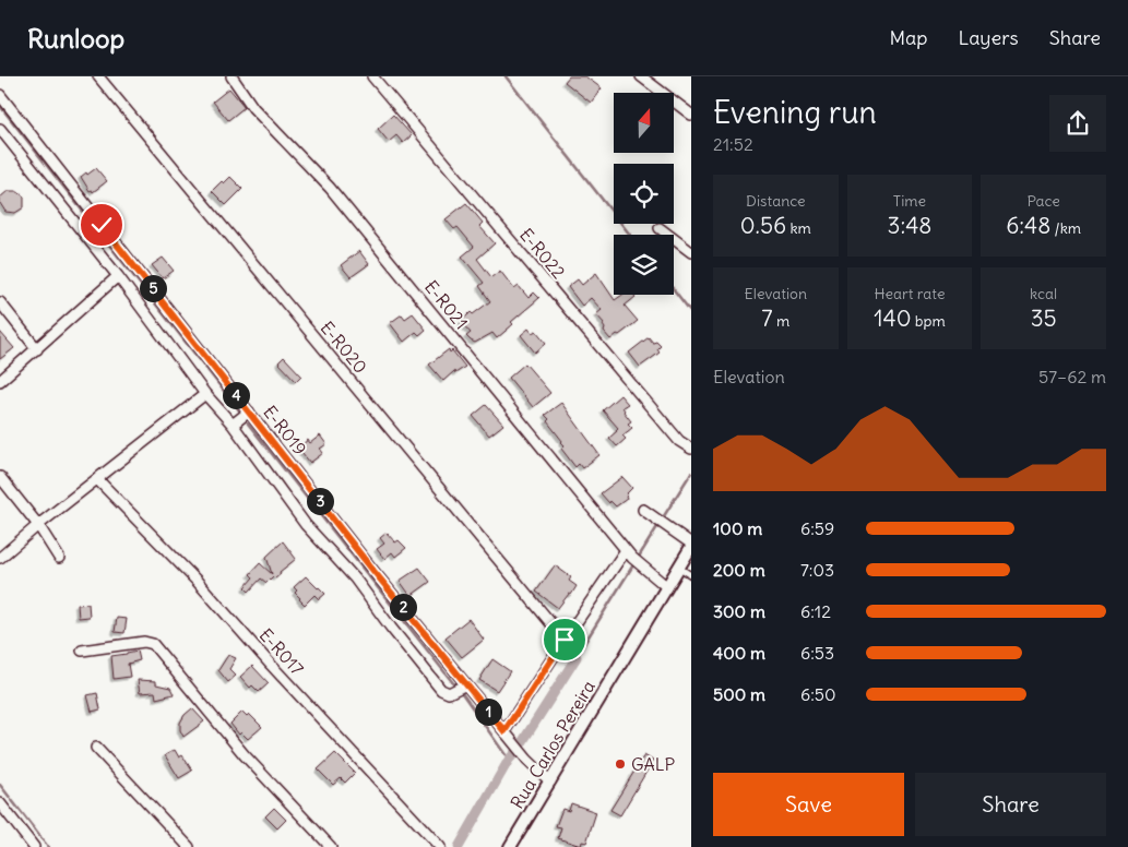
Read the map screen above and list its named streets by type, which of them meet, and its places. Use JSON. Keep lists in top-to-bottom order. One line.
{"streets":{"street":["E-R022","E-R021","E-R020","E-R019","E-R017","Rua Carlos Pereira"]},"crossings":[["E-R021","Rua Carlos Pereira"],["E-R019","Rua Carlos Pereira"]],"places":["GALP"],"north":"top","page":{"header":"Runloop","nav":["Map","Layers","Share"],"heading":["Evening run","21:52"],"stats":[["Distance","0.56 km"],["Time","3:48"],["Pace","6:48 /km"],["Elevation","7 m"],["Heart rate","140 bpm"],["kcal","35"]],"pins":["5","4","3","2","1"],"chart":["Elevation","57–62 m"],"list":[{"name":"100 m","note":"6:59"},{"name":"200 m","note":"7:03"},{"name":"300 m","note":"6:12"},{"name":"400 m","note":"6:53"},{"name":"500 m","note":"6:50"}],"buttons":["Save","Share"]}}
